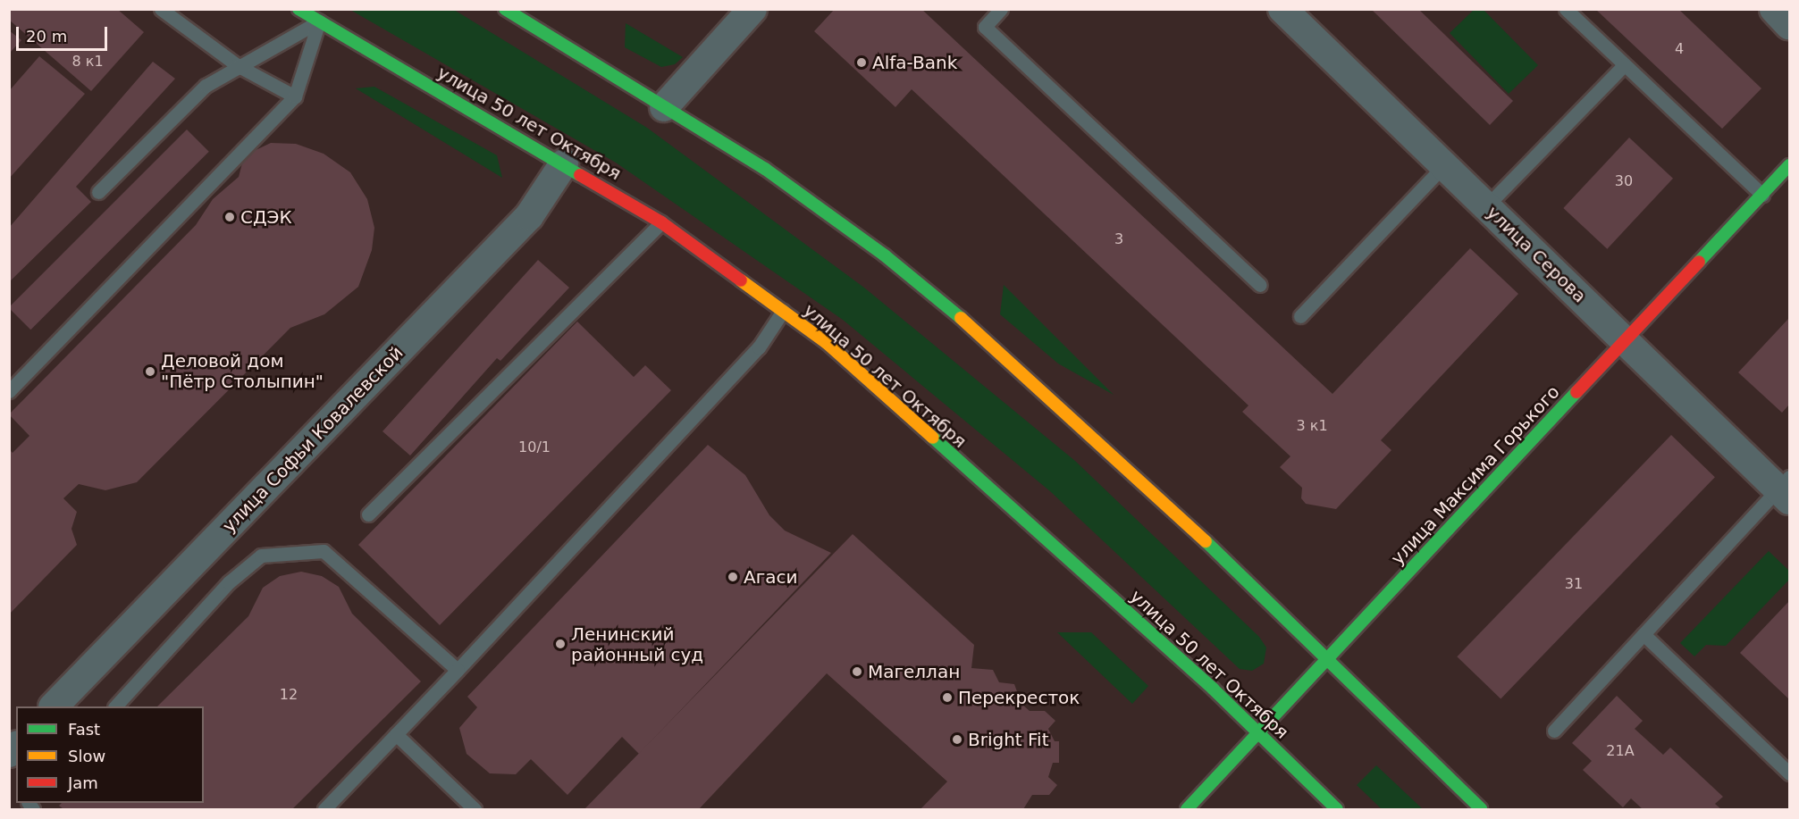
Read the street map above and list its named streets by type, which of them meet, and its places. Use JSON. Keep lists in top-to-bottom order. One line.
{"streets":{"main road":["улица 50 лет Октября","улица Максима Горького"],"street":["улица Серова","улица Софьи Ковалевской"]},"crossings":[["улица 50 лет Октября","улица Софьи Ковалевской"],["улица 50 лет Октября","улица Максима Горького"],["улица Серова","улица Максима Горького"]],"places":["Alfa-Bank","СДЭК","Деловой дом \"Пётр Столыпин\"","Агаси","Ленинский районный суд","Магеллан","Перекресток","Bright Fit"],"house_numbers":["4","8 к1","30","3","3 к1","10/1","31","12","21А"],"legend":["Fast","Slow","Jam"],"scale_bar":"20 m"}
